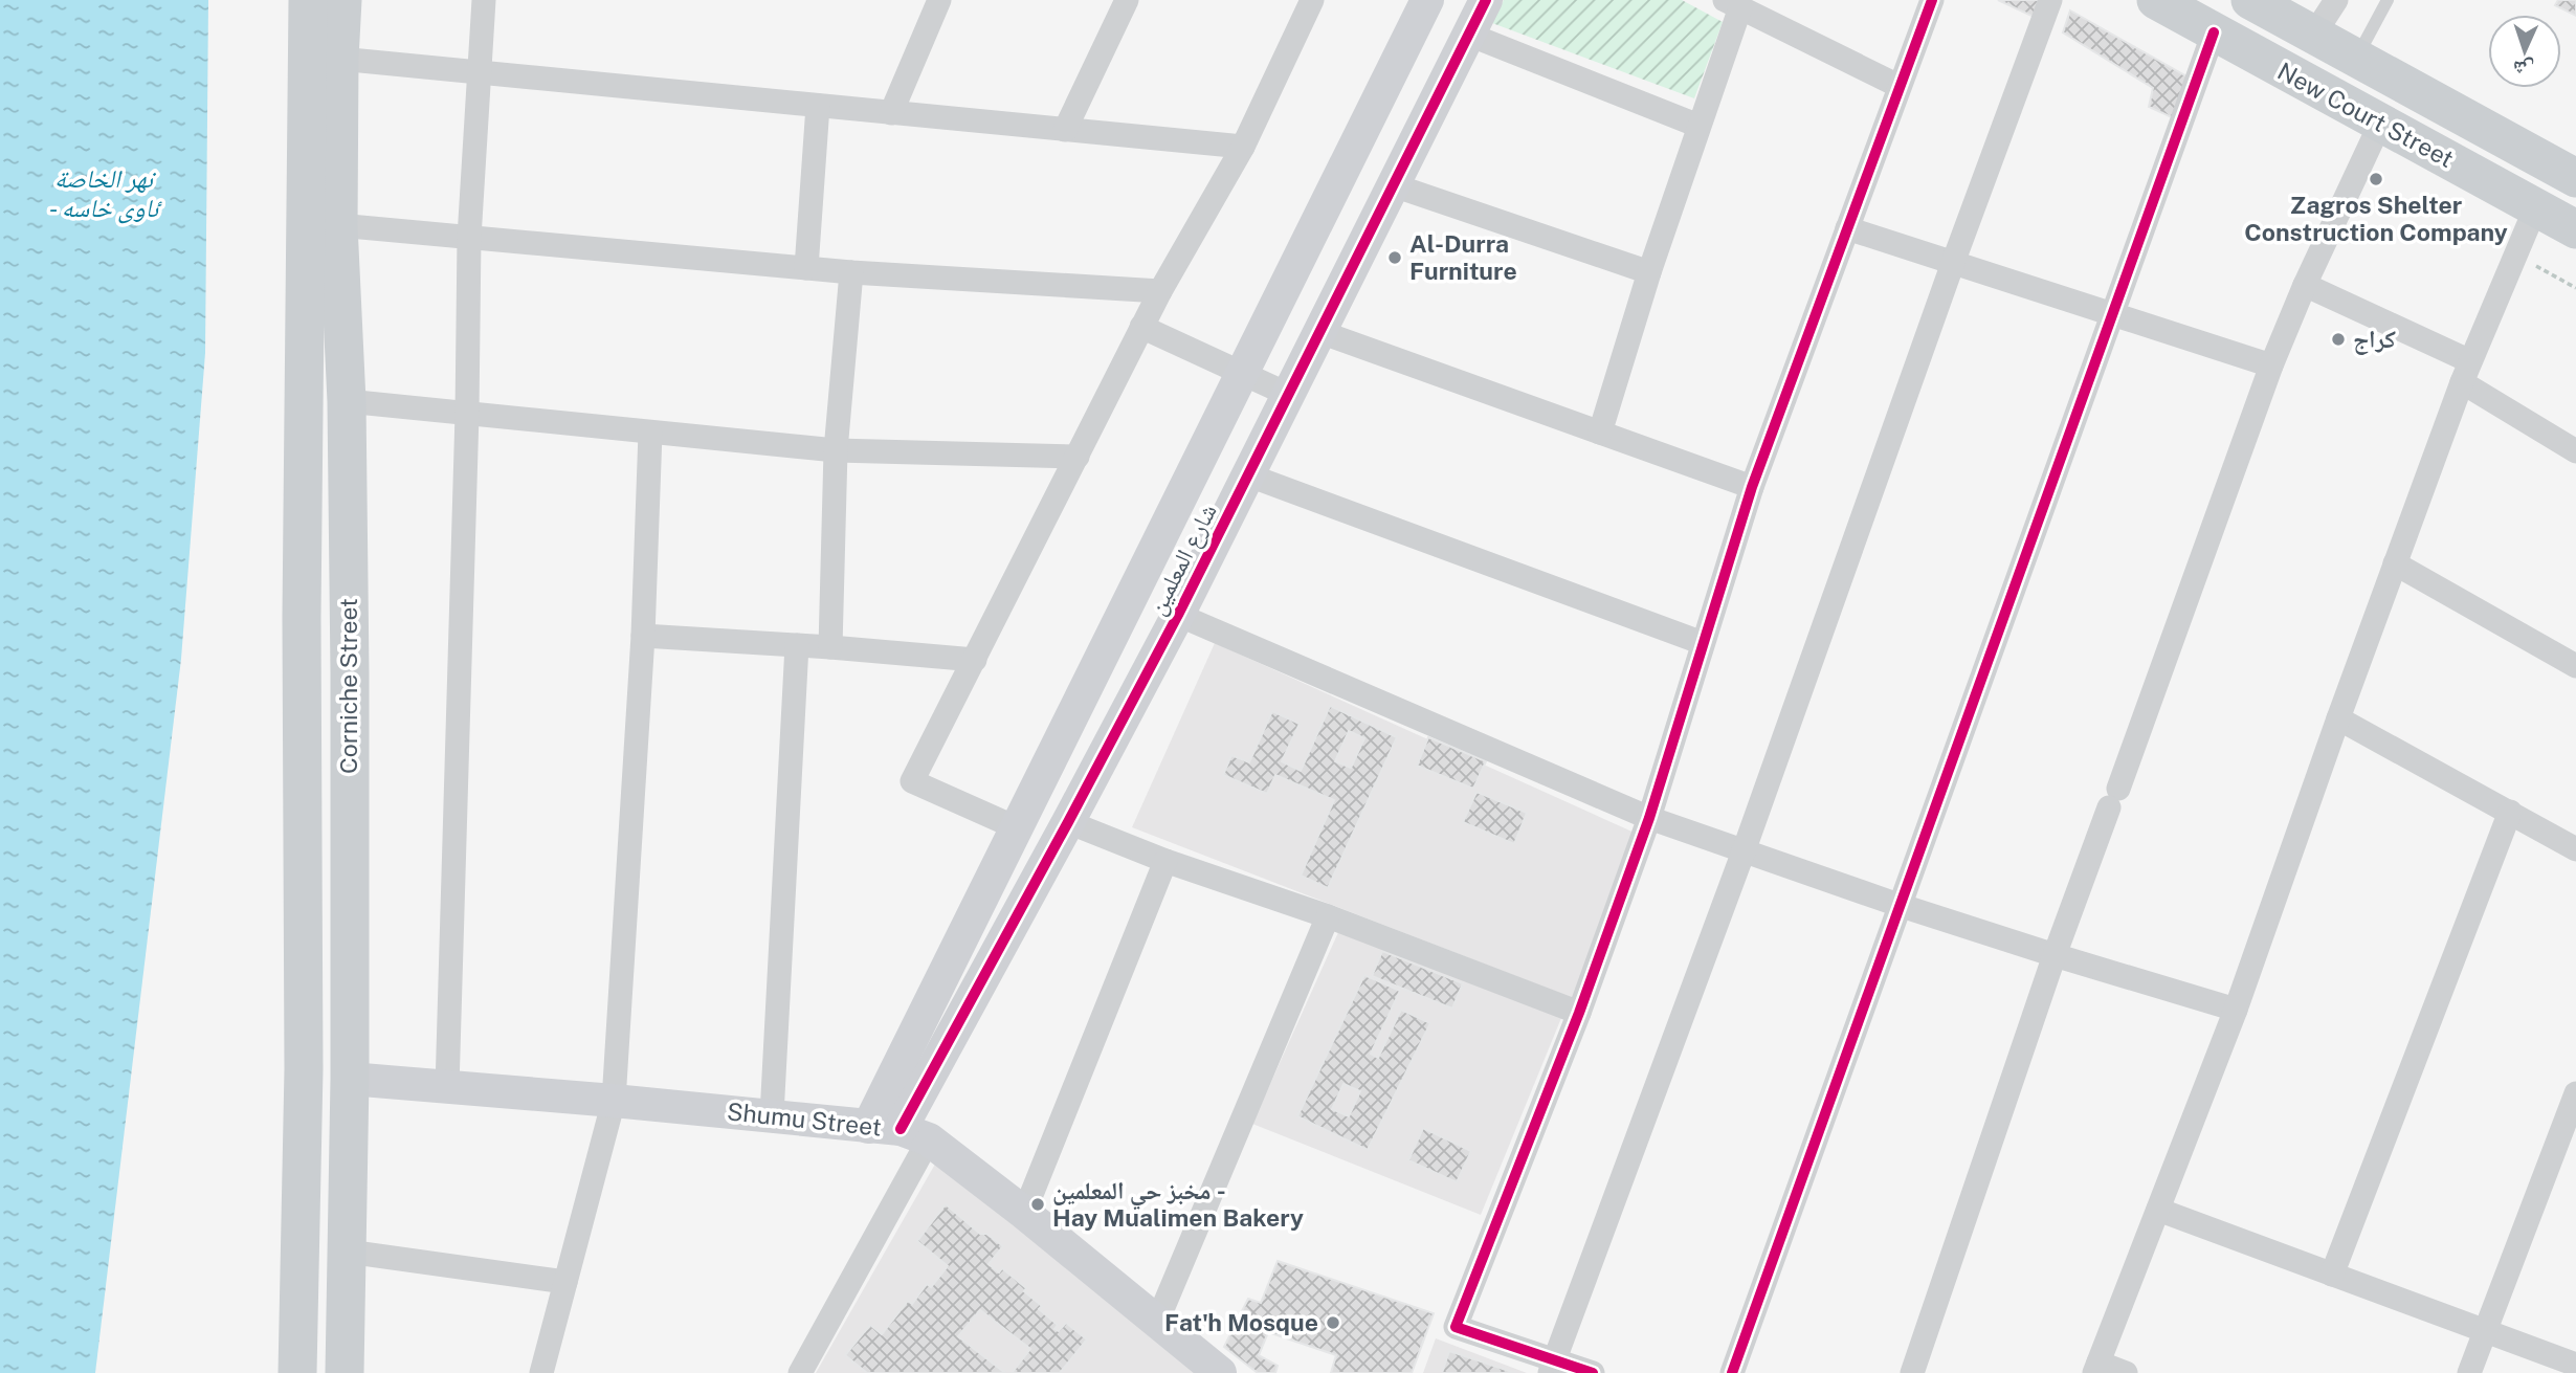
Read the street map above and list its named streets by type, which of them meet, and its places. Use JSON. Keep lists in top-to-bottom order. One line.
{"streets":{"main road":["New Court Street","Corniche Street"],"street":["شارع المعلمين","Shumu Street"]},"crossings":[["شارع المعلمين","Shumu Street"],["Corniche Street","Shumu Street"]],"water":["نهر الخاصة - ئاوی خاسە"],"places":["Zagros Shelter Construction Company","Al-Durra Furniture","كراج","مخبز حي المعلمين - Hay Mualimen Bakery","Fat'h Mosque"],"north":"bottom"}
